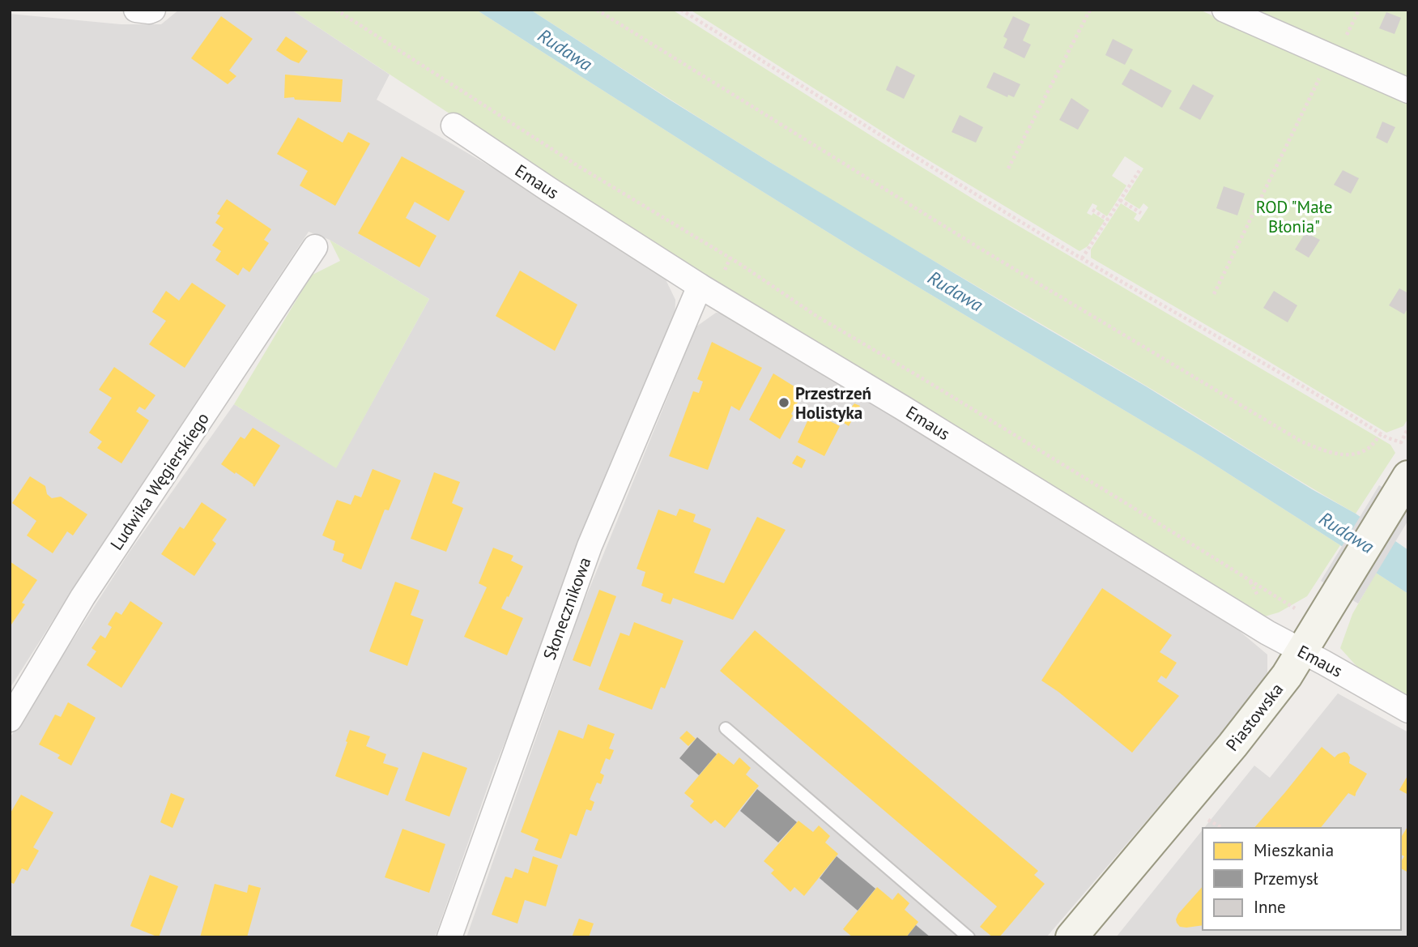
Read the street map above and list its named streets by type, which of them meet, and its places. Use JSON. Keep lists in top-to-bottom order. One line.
{"streets":{"street":["Emaus","Ludwika Węgierskiego","Słonecznikowa","Piastowska"]},"crossings":[["Emaus","Słonecznikowa"],["Emaus","Piastowska"]],"water":["Rudawa"],"parks":["ROD \"Małe Błonia\""],"places":["Przestrzeń Holistyka"],"legend":["Mieszkania","Przemysł","Inne"]}
